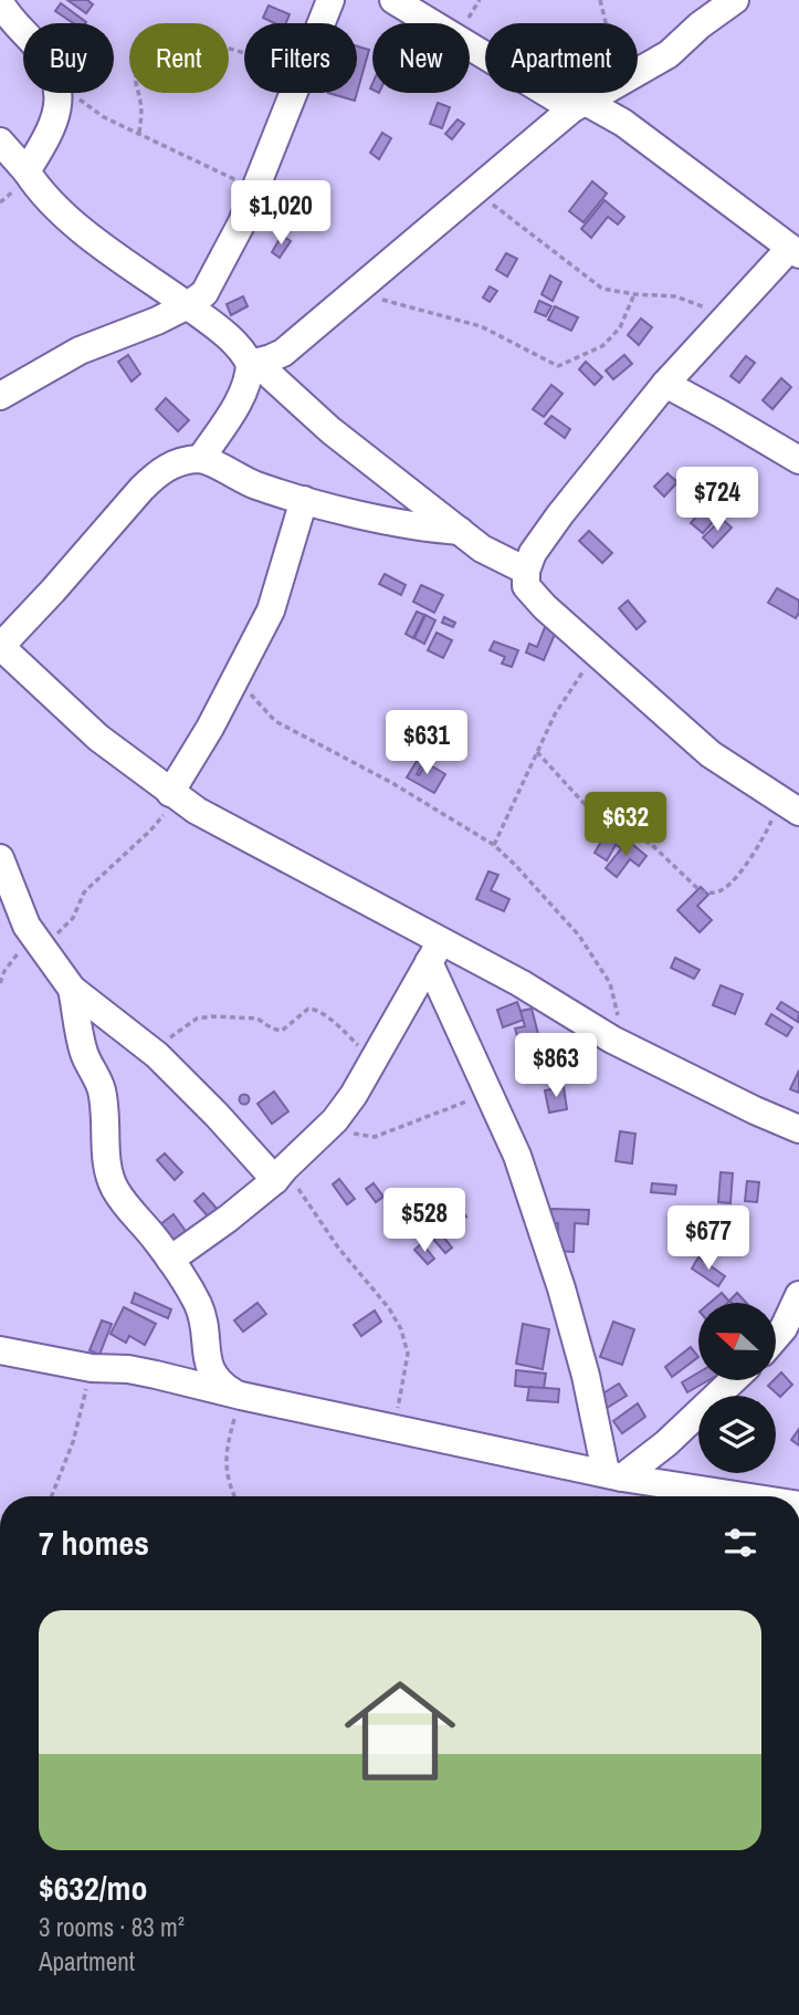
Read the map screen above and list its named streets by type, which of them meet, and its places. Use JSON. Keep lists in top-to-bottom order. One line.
{"north":"left","page":{"chip":["Buy","Rent","Filters","New","Apartment"],"price":["$1,020","$724","$631","$632","$863","$528","$677"],"heading":"7 homes","list":[{"name":"$632/mo","note":"3 rooms · 83 m² · Apartment"}]}}
